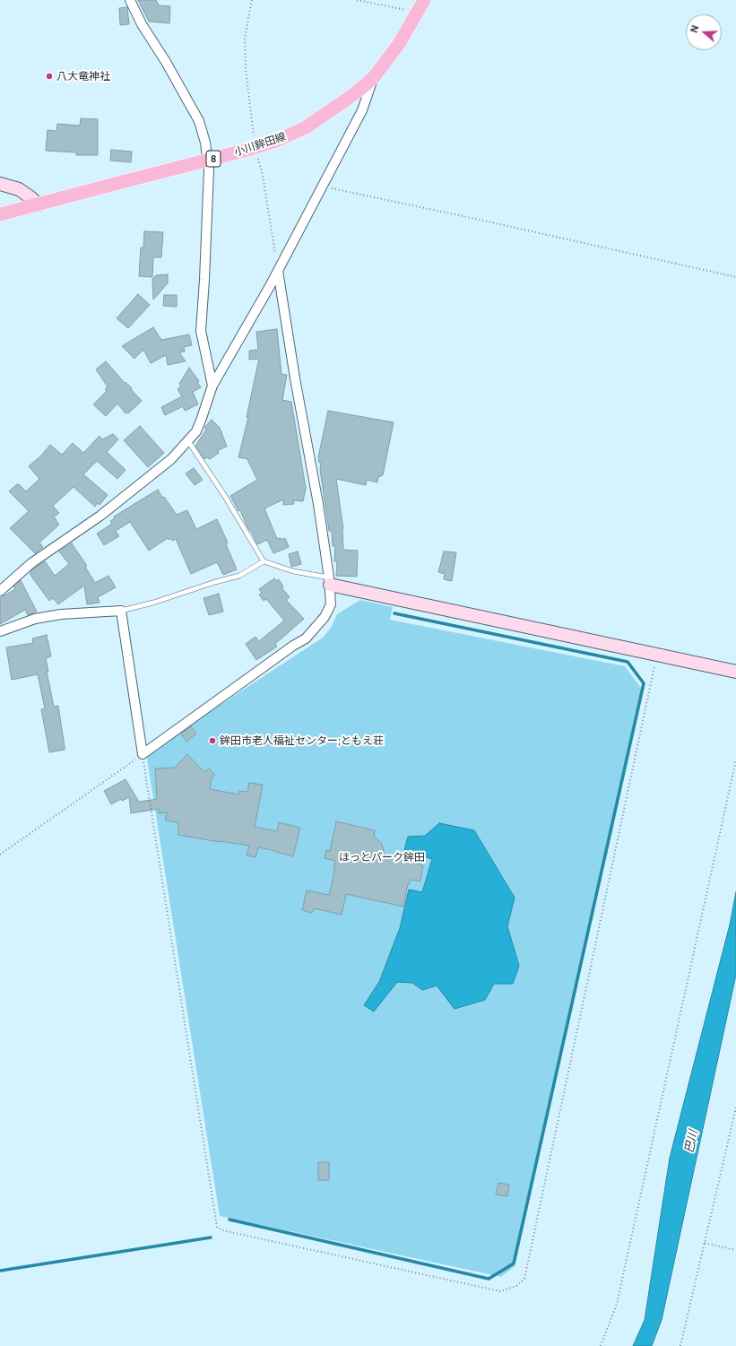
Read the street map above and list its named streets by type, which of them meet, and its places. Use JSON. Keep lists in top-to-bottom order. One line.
{"streets":{"main road":["小川鉾田線","8"]},"water":["巴川"],"parks":["ほっとパーク鉾田"],"places":["八大竜神社","鉾田市老人福祉センター;ともえ荘"],"north":"left"}
